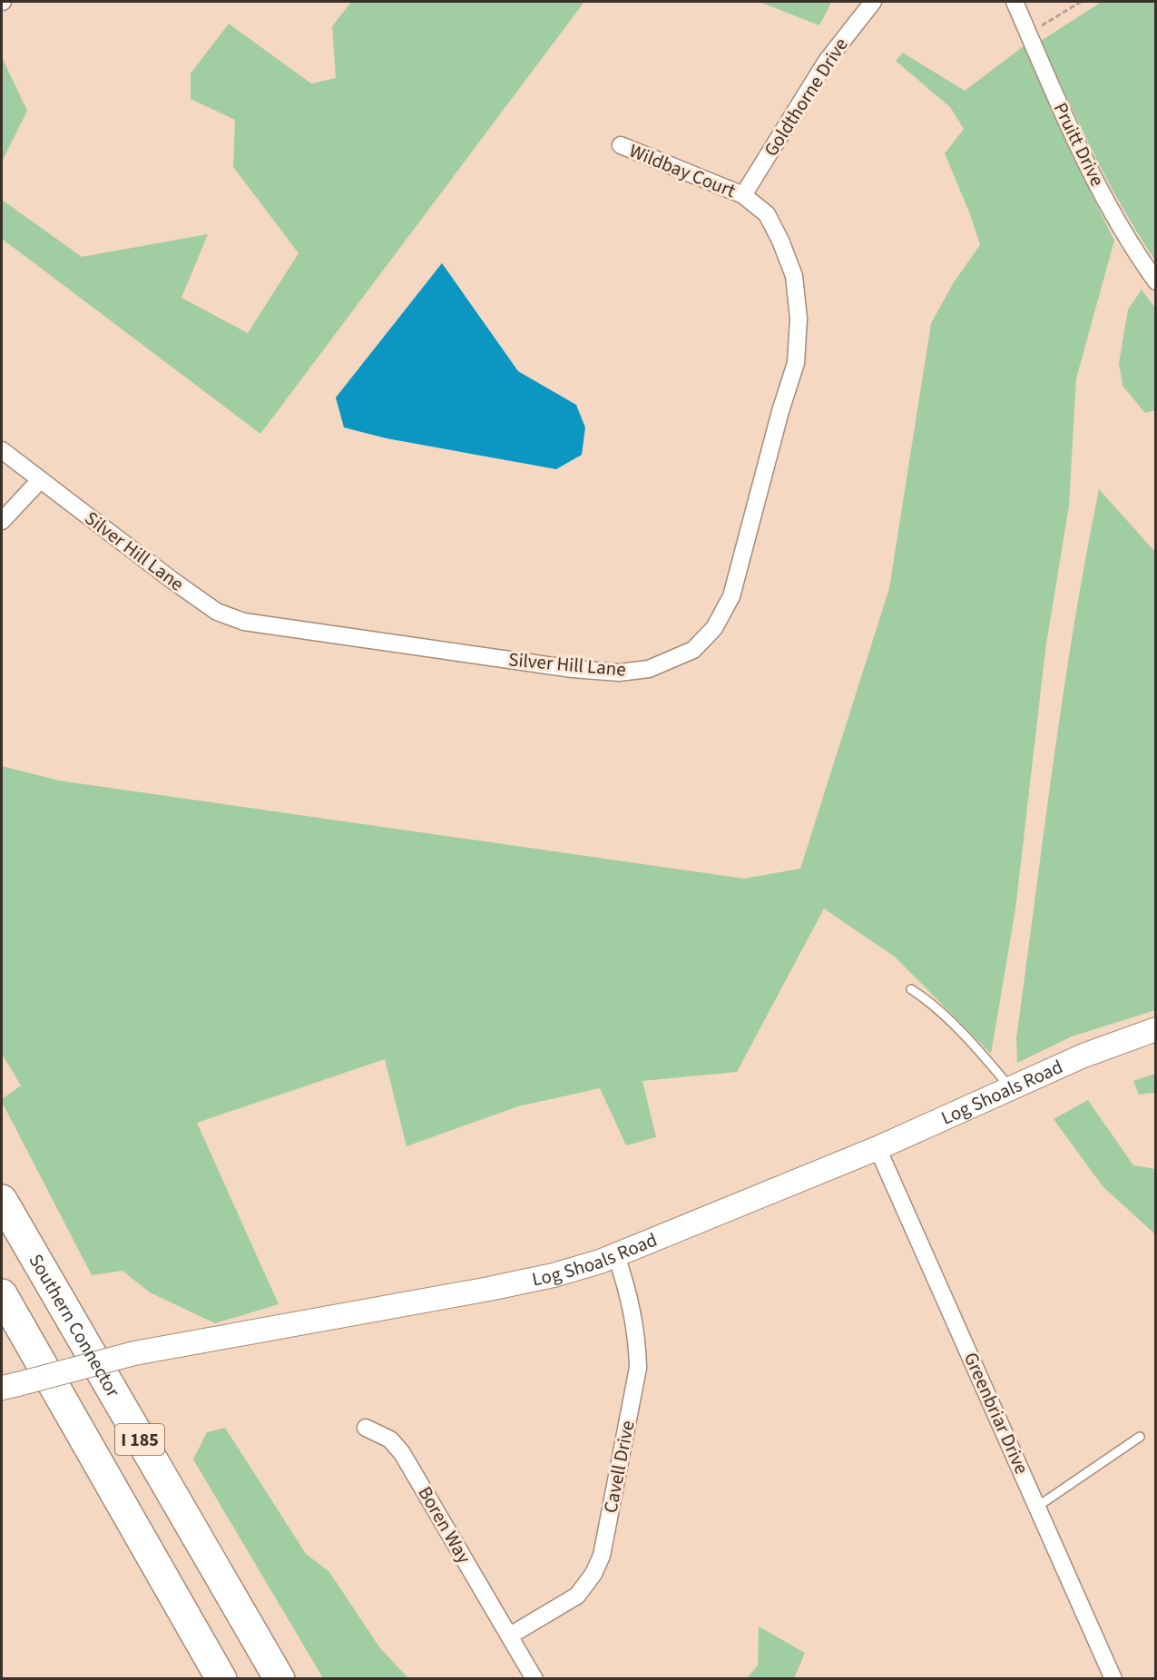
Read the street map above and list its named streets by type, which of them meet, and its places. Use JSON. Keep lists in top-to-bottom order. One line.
{"streets":{"highway":["Southern Connector","I 185"],"street":["Goldthorne Drive","Pruitt Drive","Wildbay Court","Silver Hill Lane","Log Shoals Road","Greenbriar Drive","Cavell Drive","Boren Way"]},"crossings":[["Goldthorne Drive","Wildbay Court"],["Goldthorne Drive","Silver Hill Lane"],["Wildbay Court","Silver Hill Lane"],["Log Shoals Road","Greenbriar Drive"],["Log Shoals Road","Cavell Drive"],["Cavell Drive","Boren Way"]]}
